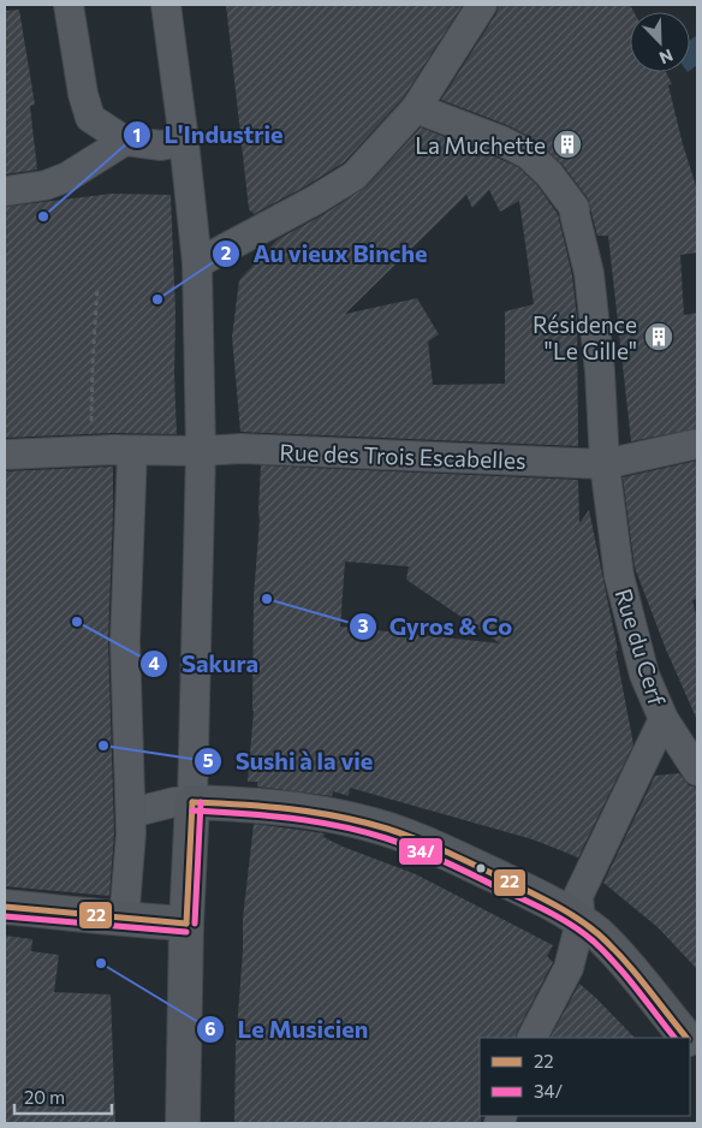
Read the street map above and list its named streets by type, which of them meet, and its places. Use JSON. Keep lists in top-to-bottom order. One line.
{"streets":{"street":["Rue des Trois Escabelles","Rue du Cerf"]},"crossings":[["Rue des Trois Escabelles","Rue du Cerf"]],"places":{"building":["La Muchette","Résidence \"Le Gille\""],"other":["L'Industrie","Au vieux Binche","Gyros & Co","Sakura","Sushi à la vie","Le Musicien"]},"lines":["transit line 22","transit line 34/"],"legend":["22","34/"],"scale_bar":"20 m","north":"bottom right"}
